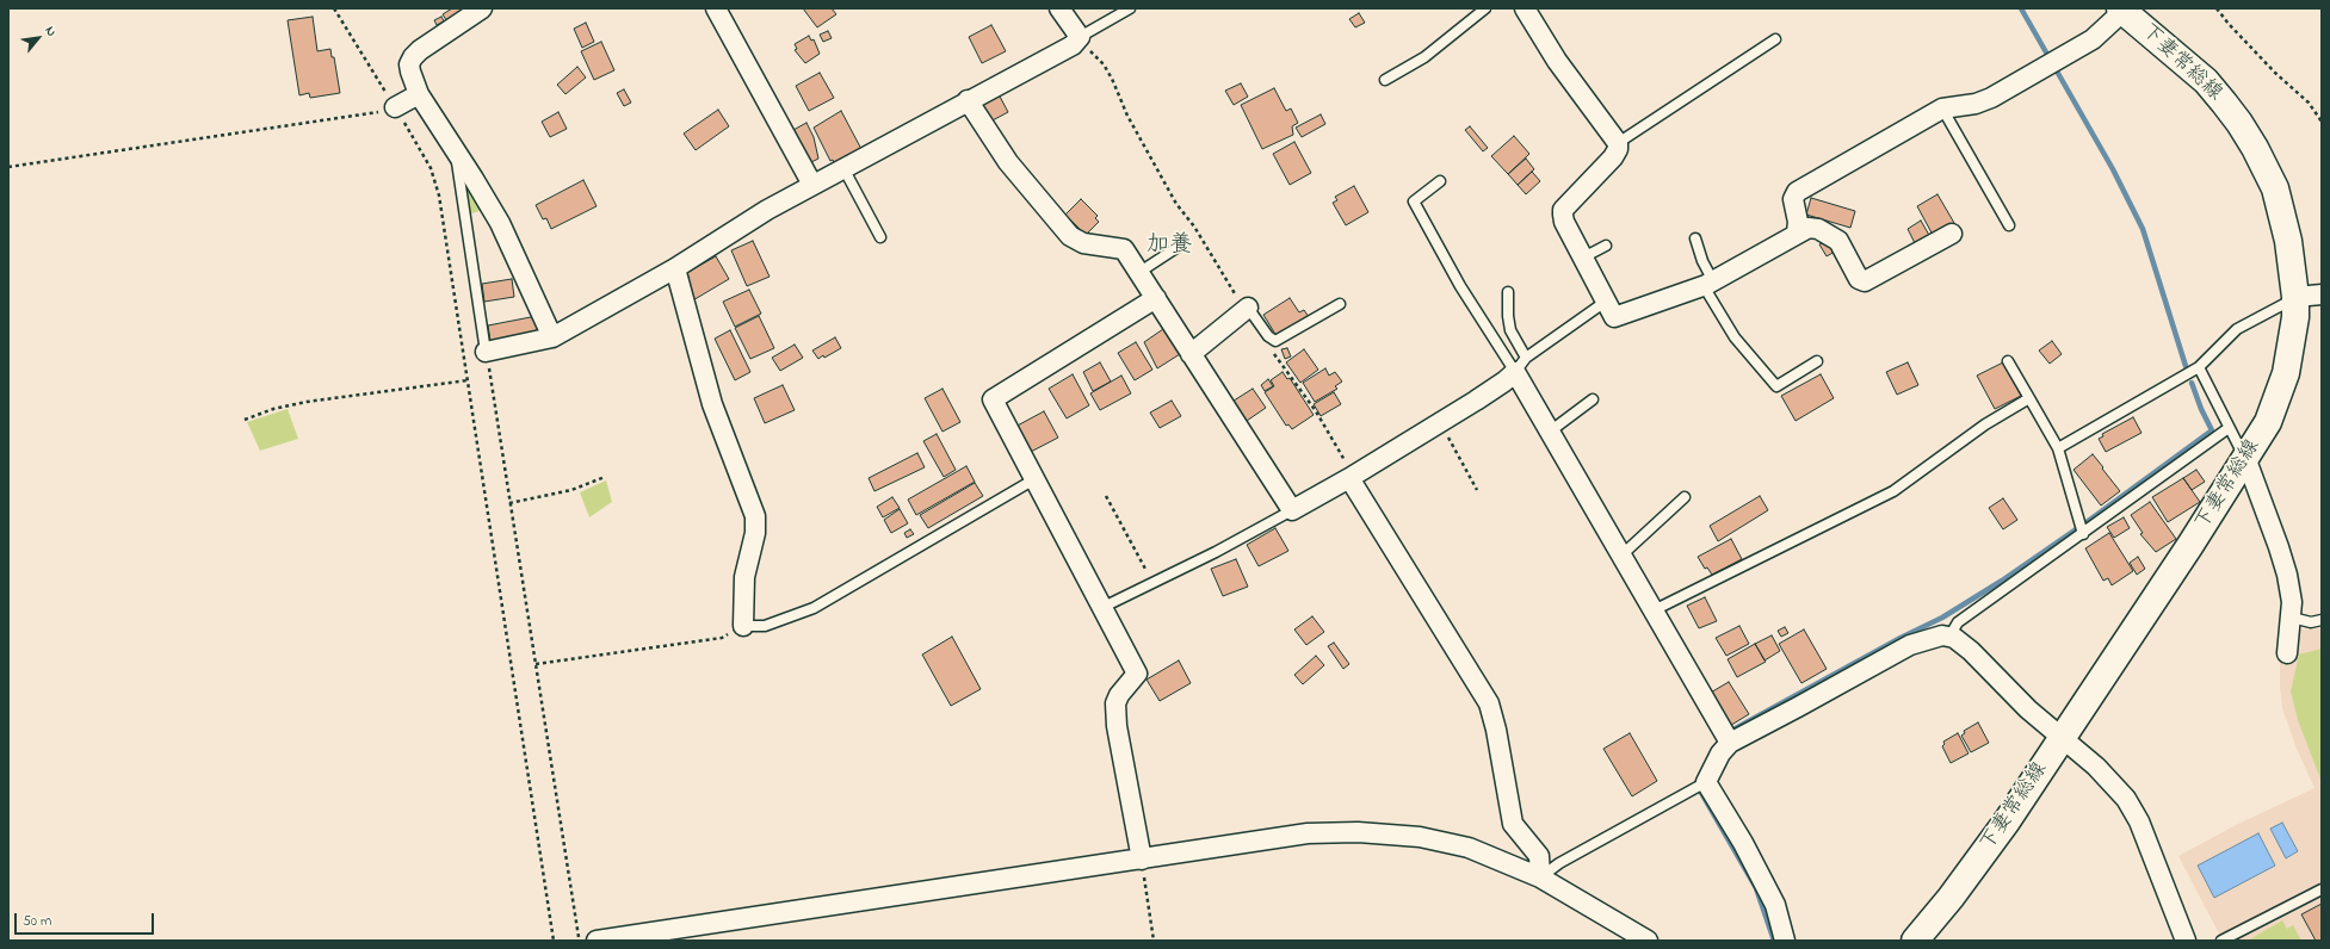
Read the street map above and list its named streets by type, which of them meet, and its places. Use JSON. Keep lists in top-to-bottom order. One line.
{"streets":{"main road":["下妻常総線"]},"districts":["加養"],"scale_bar":"50 m","north":"top right"}
